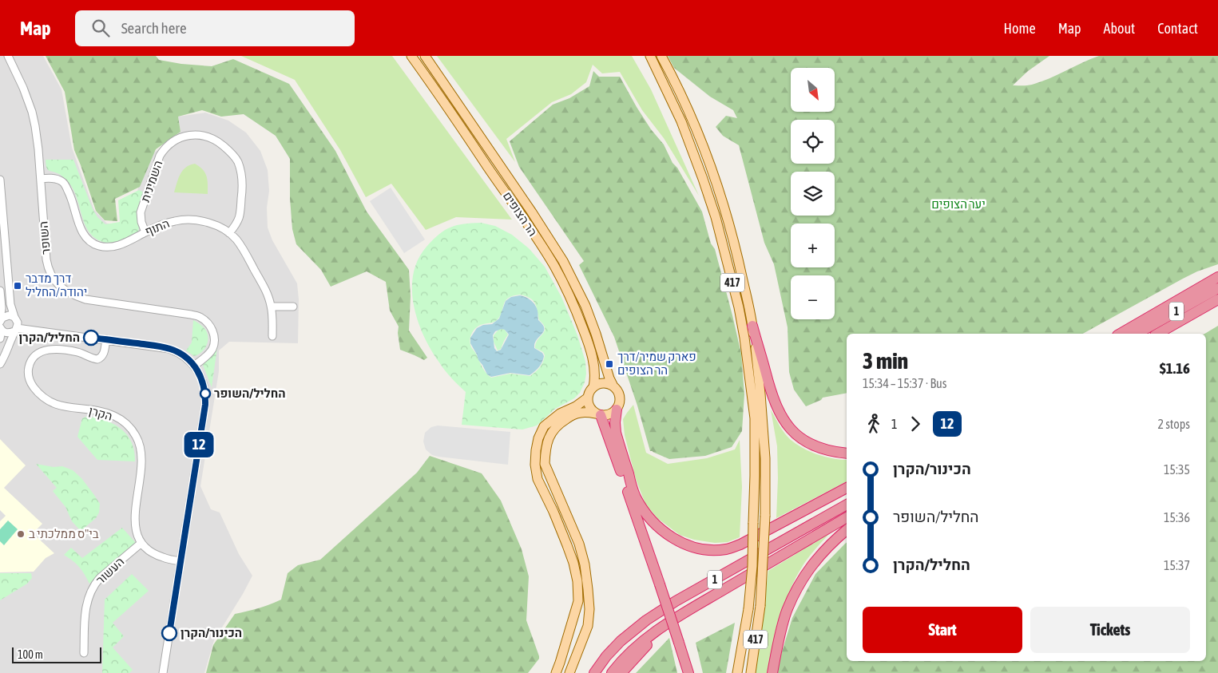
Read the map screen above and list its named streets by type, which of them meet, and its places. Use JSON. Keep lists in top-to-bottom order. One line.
{"streets":{"highway":["1"],"main road":["הר הצופים","417"],"street":["השמינית","התוף","השופר","הקרן","העשור"]},"crossings":[["השמינית","התוף"],["התוף","השופר"],["הקרן","העשור"]],"parks":["יער הצופים"],"places":{"transit":["דרך מדבר יהודה/החליל","פארק שמיר/דרך הר הצופים"],"other":["החליל/הקרן","החליל/השופר","בי\"ס ממלכתי ב","הכינור/הקרן"]},"lines":["bus line 12"],"scale_bar":"100 m","north":"bottom right","page":{"header":"Map","search":"Search here","nav":["Home","Map","About","Contact"],"on_map":"12","map_buttons":["+","−"],"heading":["3 min","15:34 – 15:37 · Bus","$1.16"],"legs":["1","12","2 stops"],"list":[{"name":"הכינור/הקרן","value":"15:35"},{"name":"החליל/השופר","value":"15:36"},{"name":"החליל/הקרן","value":"15:37"}],"buttons":["Start","Tickets"],"scale":"100 m"}}
